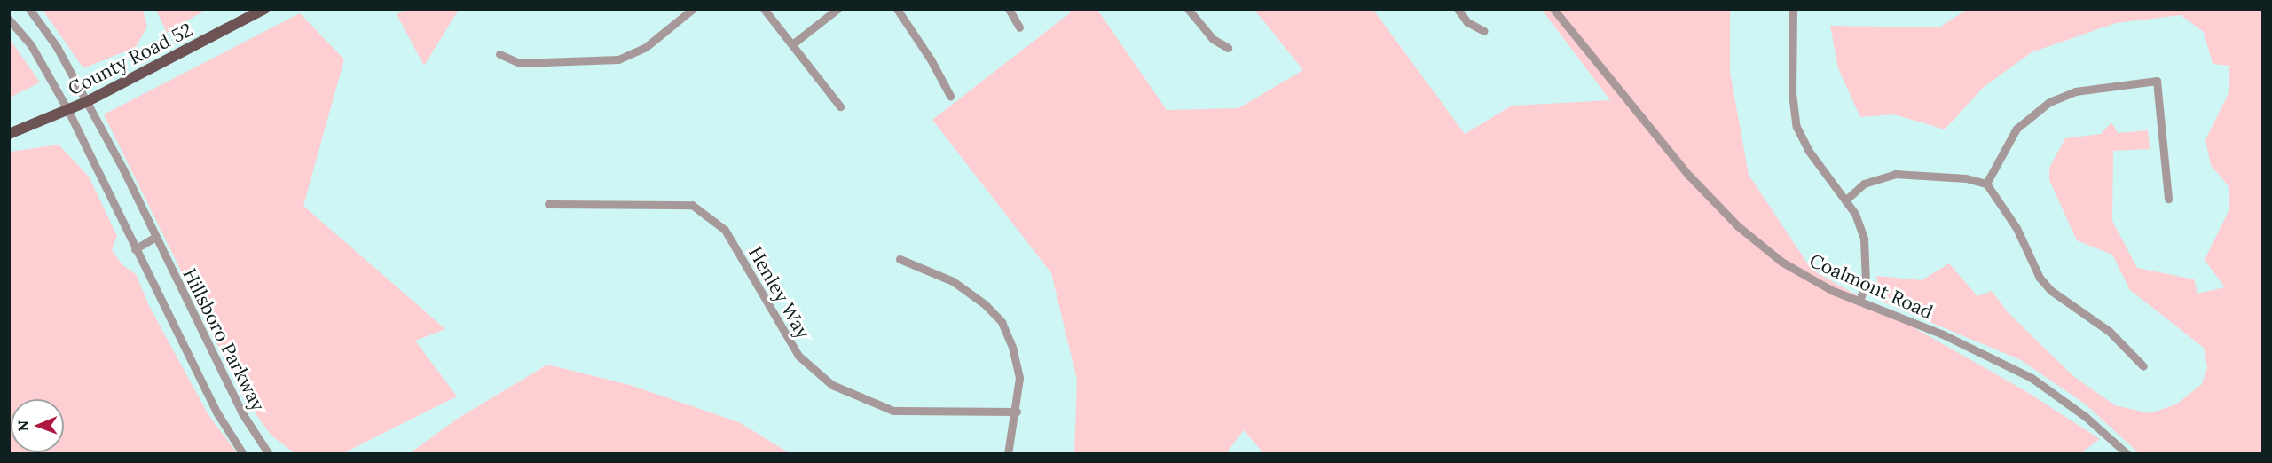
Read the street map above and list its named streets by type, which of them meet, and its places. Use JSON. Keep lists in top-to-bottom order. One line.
{"streets":{"main road":["County Road 52"],"street":["Coalmont Road","Henley Way","Hillsboro Parkway"]},"crossings":[["County Road 52","Hillsboro Parkway"]],"north":"left"}
